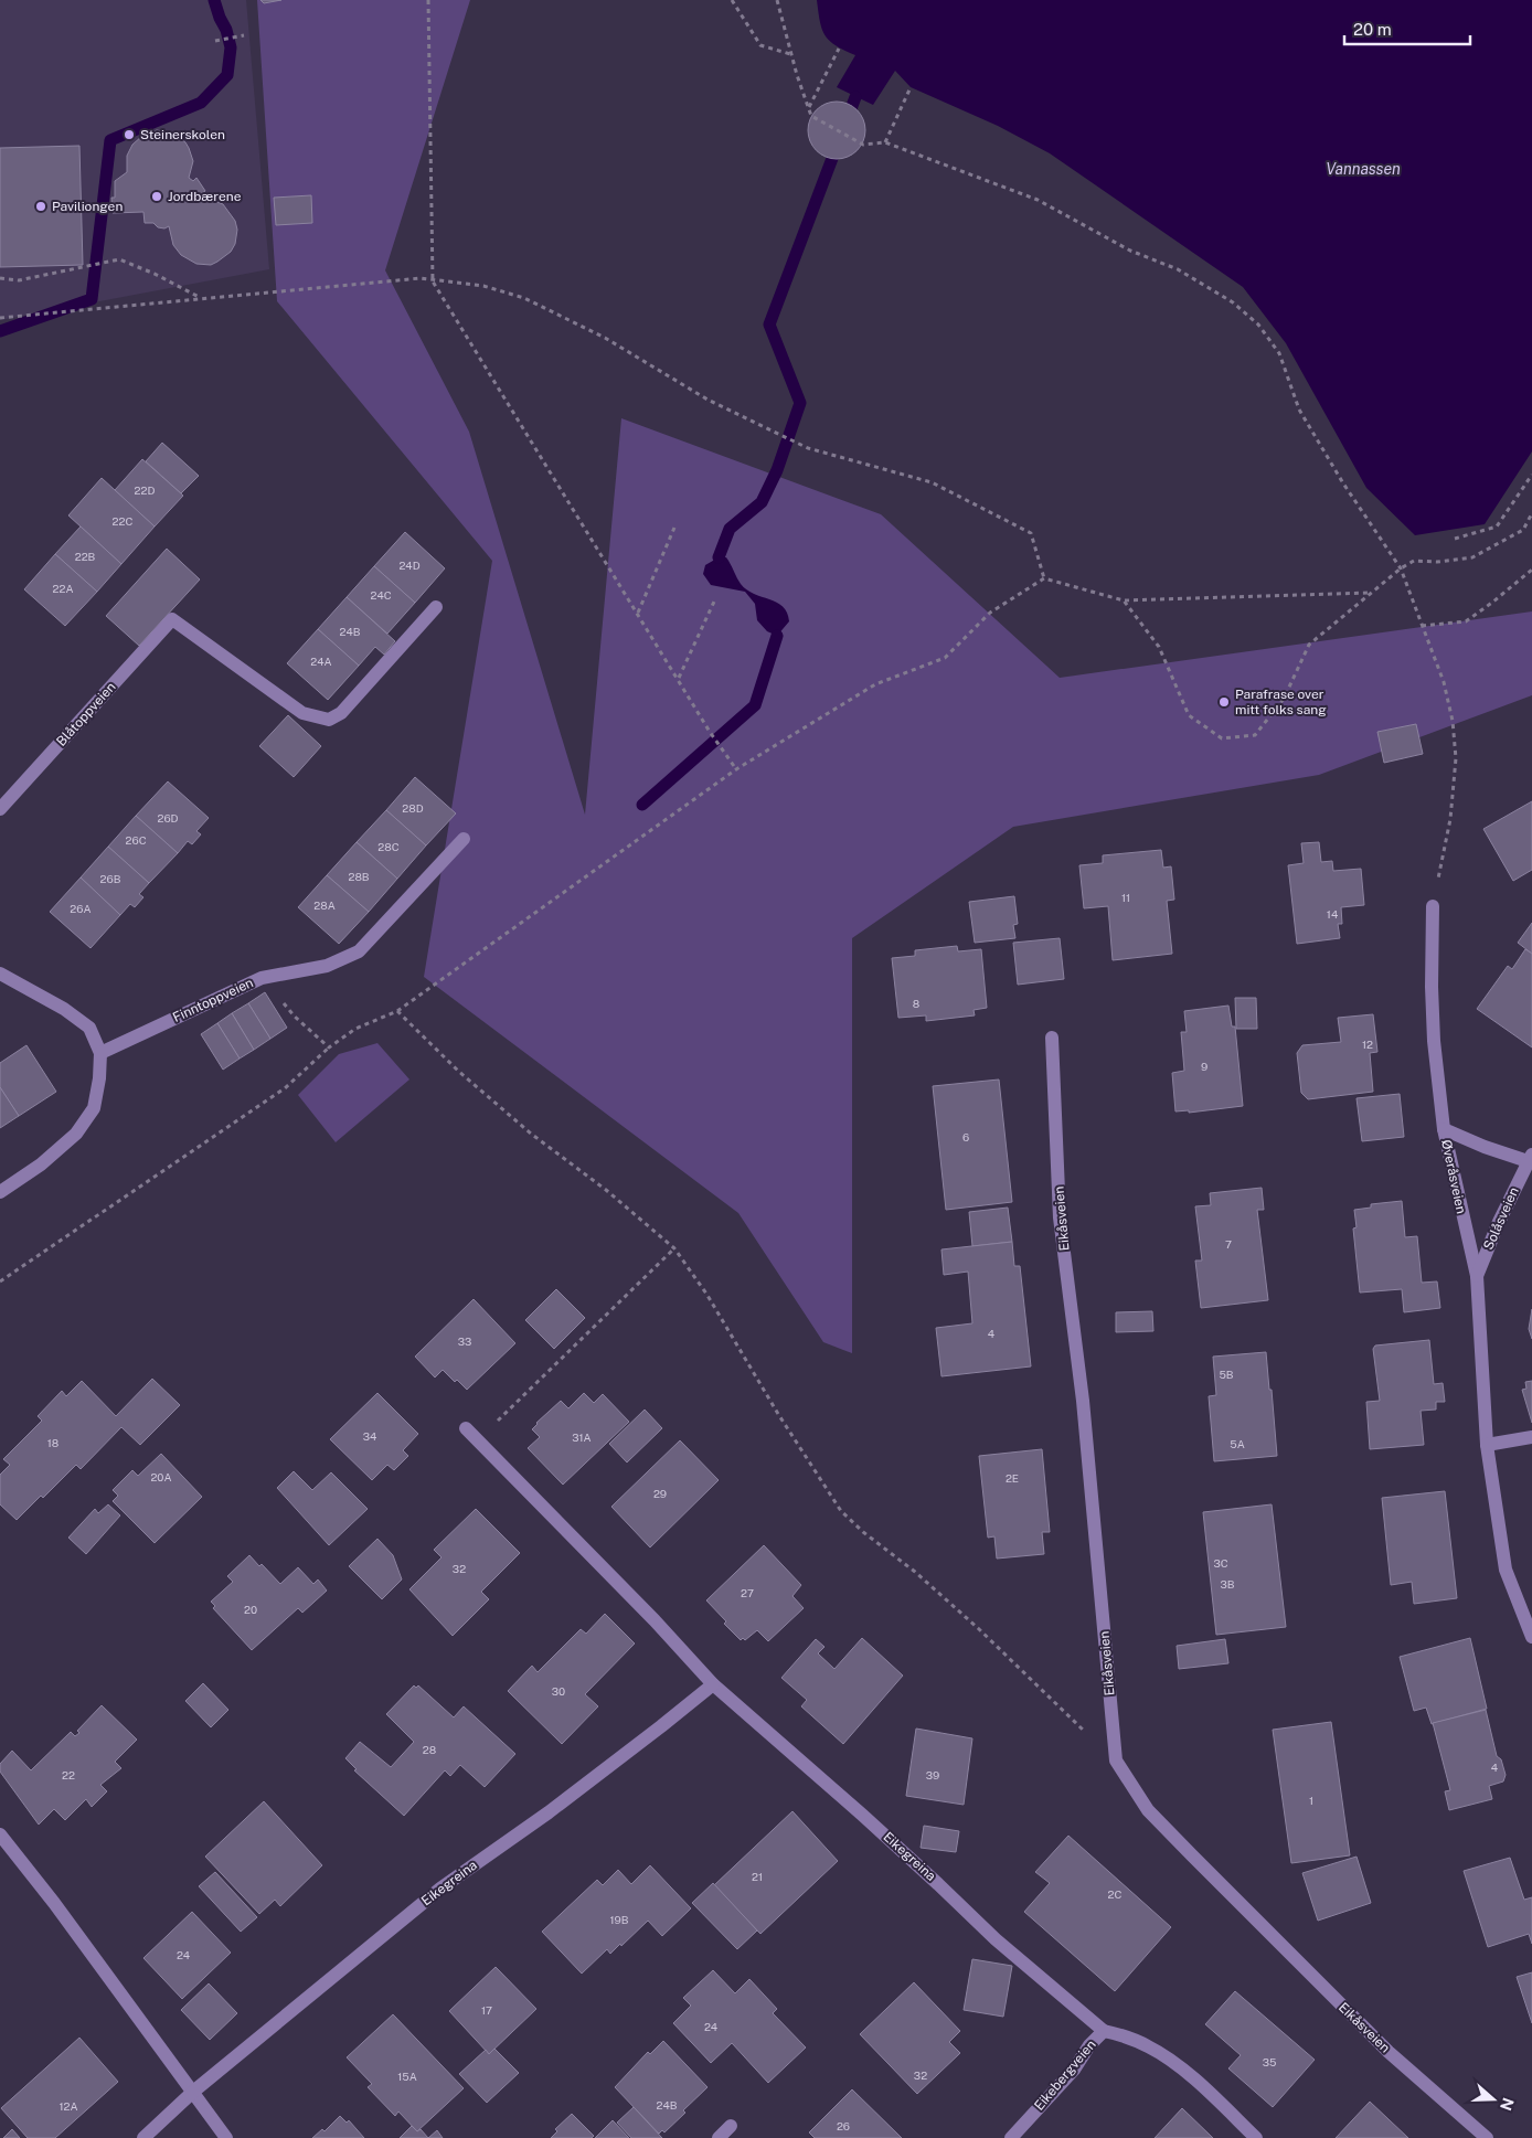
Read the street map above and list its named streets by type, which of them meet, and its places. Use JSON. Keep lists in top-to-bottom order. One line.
{"streets":{"street":["Blåtoppveien","Finntoppveien","Øveråsveien","Eikåsveien","Solåsveien","Eikegreina","Eikebergveien"]},"crossings":[["Øveråsveien","Solåsveien"],["Eikegreina","Eikebergveien"]],"water":["Vannassen"],"places":["Steinerskolen","Jordbærene","Paviliongen","Parafrase over mitt folks sang"],"house_numbers":["22D","22C","22B","24D","22A","24C","24B","24A","28D","26D","26C","28C","28B","26B","11","28A","26A","14","8","12","9","6","7","4","33","5B","34","31A","18","5A","20A","2E","29","3C","32","3B","27","20","30","28","4","22","39","1","21","2C","19B","24","17","24","35","32","15A","24B","12A","26"],"scale_bar":"20 m","north":"right"}
